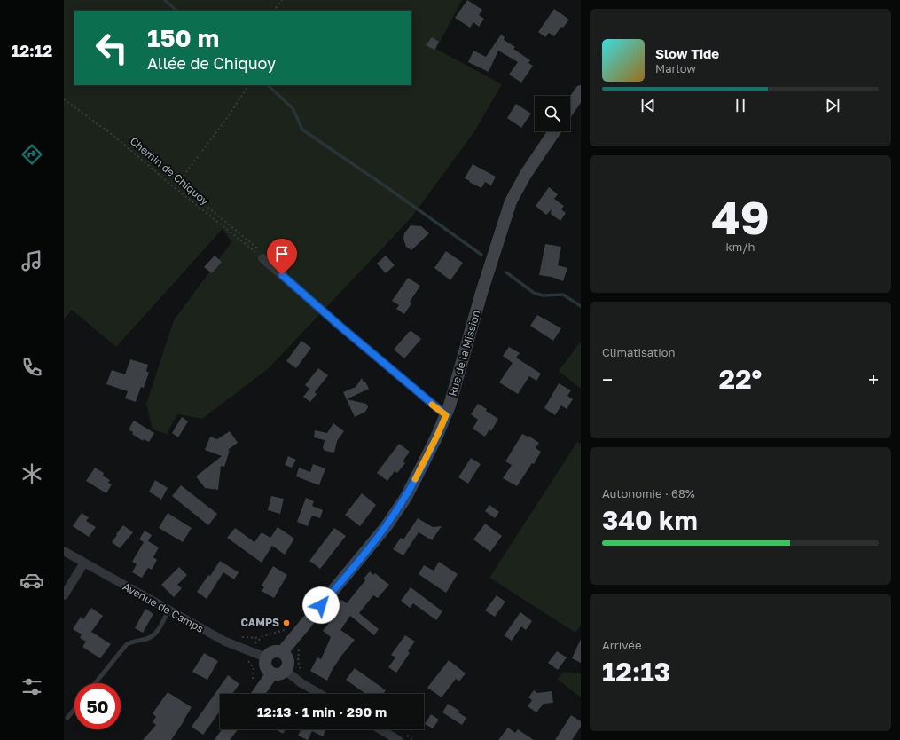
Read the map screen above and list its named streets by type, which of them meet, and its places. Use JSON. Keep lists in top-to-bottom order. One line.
{"streets":{"main road":["Rue de la Mission"],"street":["Avenue de Camps"],"path":["Chemin de Chiquoy"]},"crossings":[["Rue de la Mission","Avenue de Camps"]],"places":["CAMPS"],"page":{"tabs":"12:12","turn":["150 m","Allée de Chiquoy"],"song":["Slow Tide","Marlow"],"tile":[["49","km/h"],"Climatisation",["Autonomie · 68%","340 km"],["Arrivée","12:13"]],"heat":["−","22°","+"],"limit":"50","trip":"12:13 · 1 min · 290 m"}}
